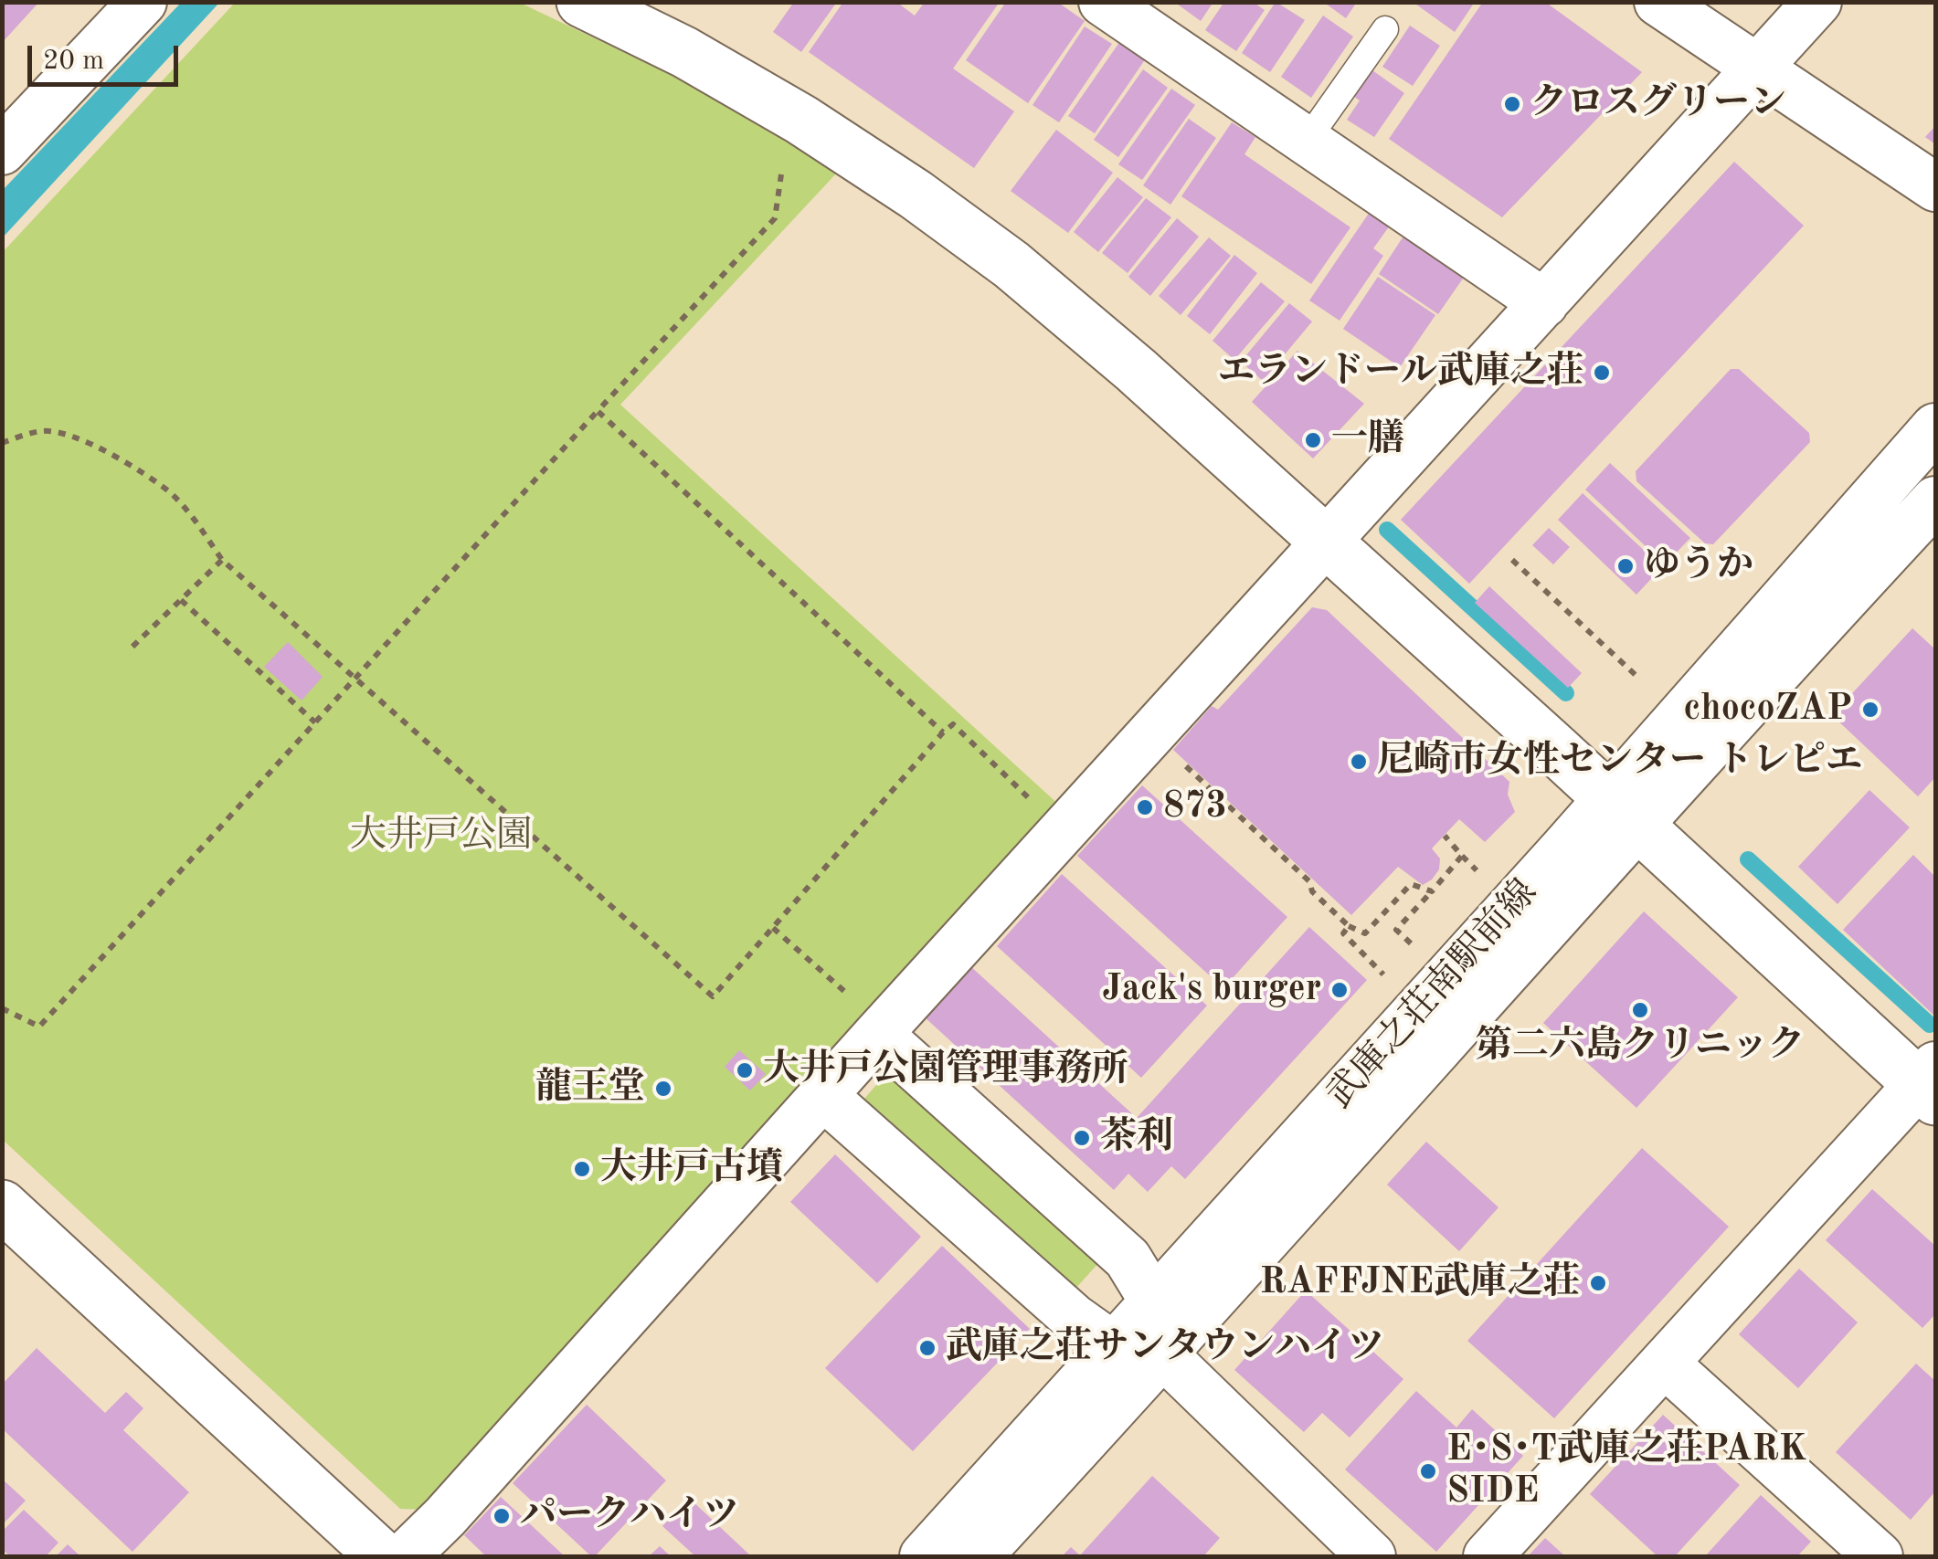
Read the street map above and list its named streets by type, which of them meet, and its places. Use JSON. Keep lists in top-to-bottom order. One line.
{"streets":{"street":["武庫之荘南駅前線"]},"parks":["大井戸公園"],"places":["クロスグリーン","エランドール武庫之荘","一膳","ゆうか","chocoZAP","尼崎市女性センター トレピエ","873","Jack's burger","第二六島クリニック","大井戸公園管理事務所","龍王堂","茶利","大井戸古墳","RAFFJNE武庫之荘","武庫之荘サンタウンハイツ","E･S･T武庫之荘PARK SIDE","パークハイツ"],"scale_bar":"20 m"}
